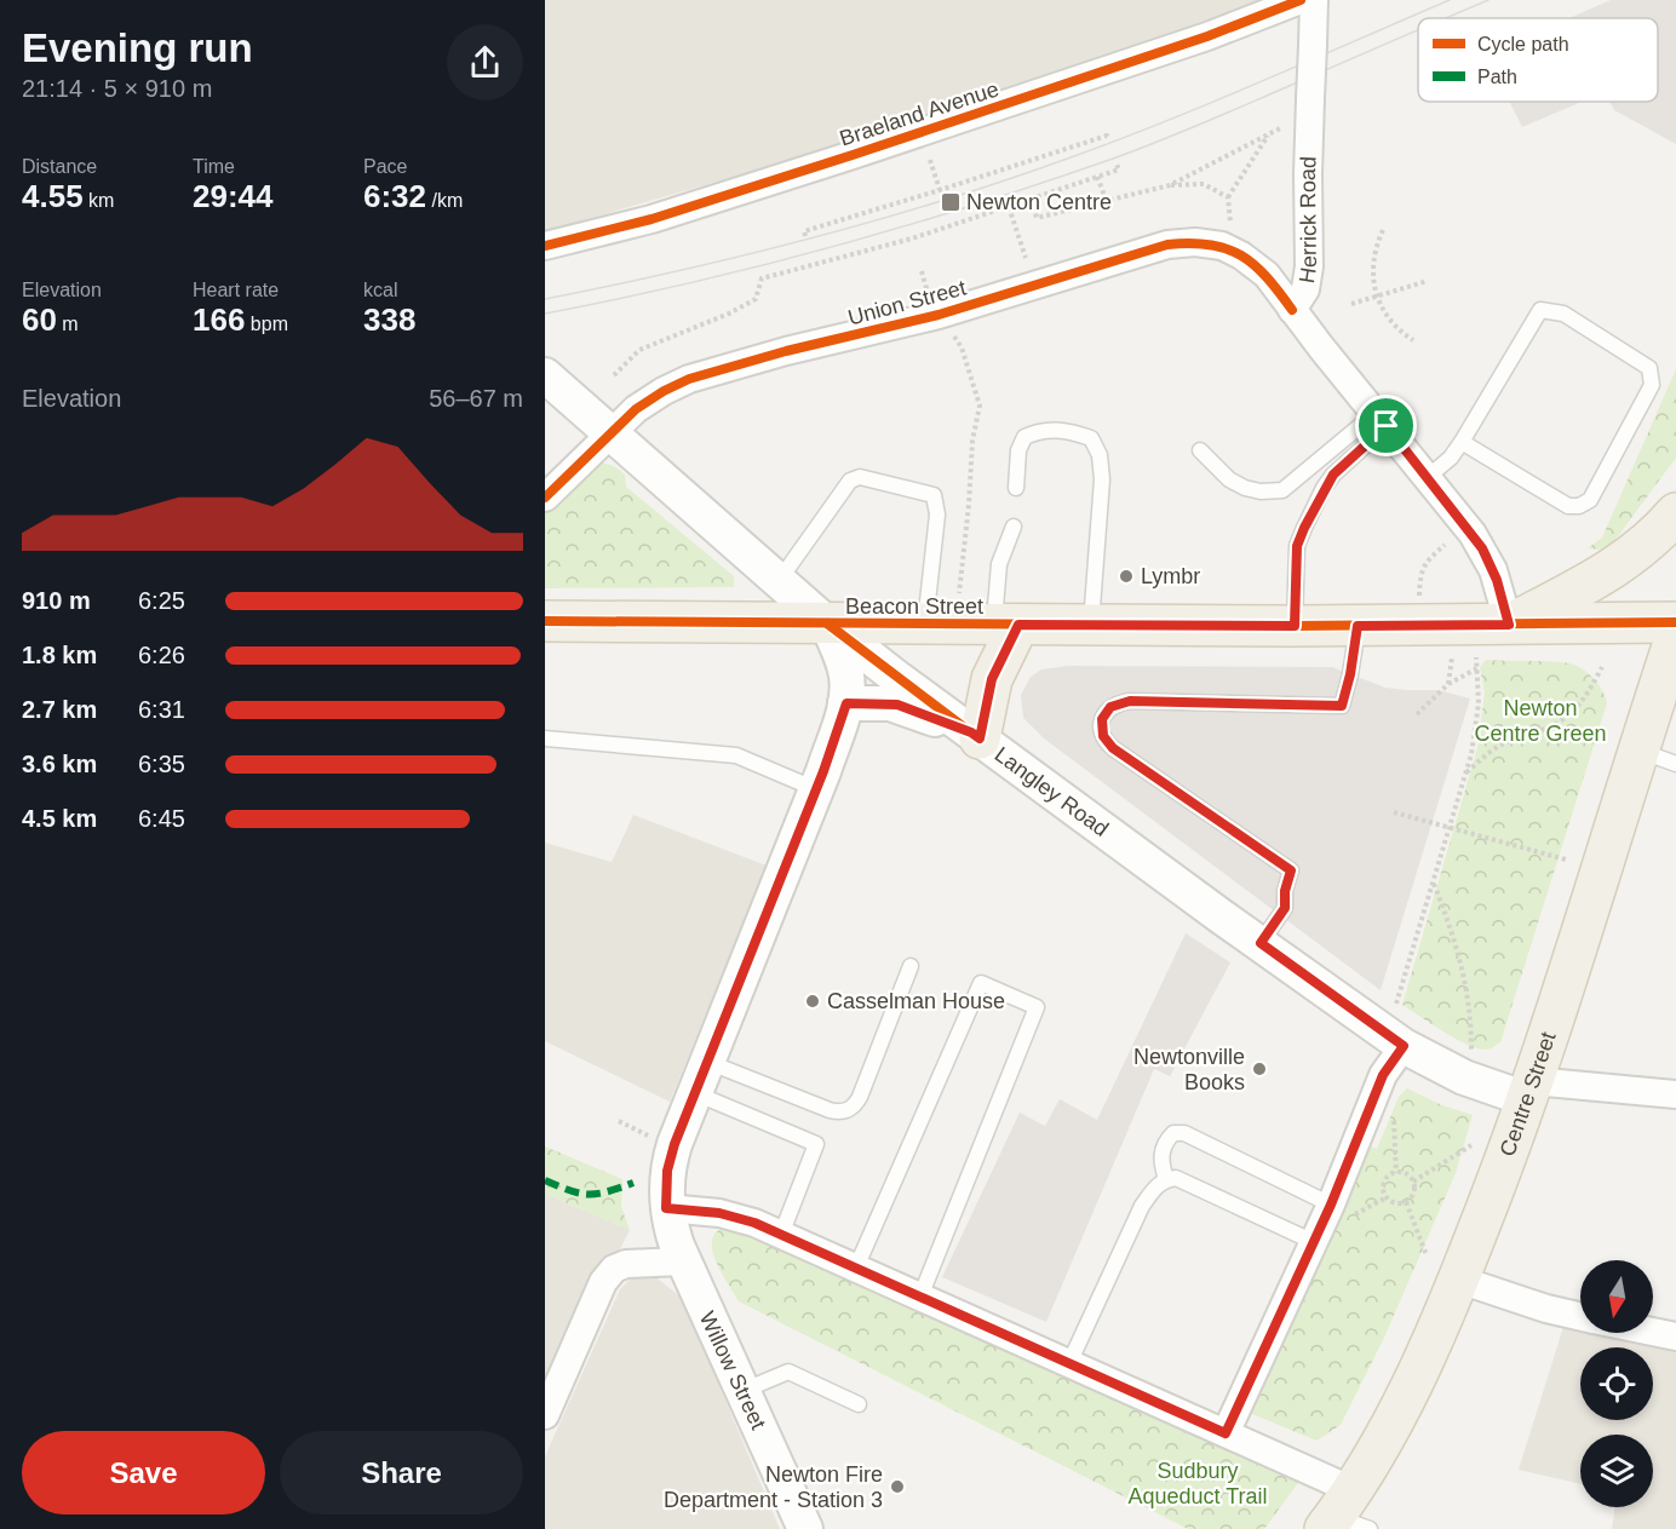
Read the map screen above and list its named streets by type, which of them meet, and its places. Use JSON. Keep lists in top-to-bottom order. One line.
{"streets":{"main road":["Beacon Street","Centre Street"],"street":["Braeland Avenue","Herrick Road","Union Street","Langley Road","Willow Street"]},"crossings":[["Herrick Road","Union Street"],["Herrick Road","Beacon Street"],["Union Street","Langley Road"],["Beacon Street","Langley Road"],["Langley Road","Centre Street"]],"parks":["Newton Centre Green","Sudbury Aqueduct Trail"],"places":{"transit":["Newton Centre"],"other":["Lymbr","Casselman House","Newtonville Books","Newton Fire Department - Station 3"]},"legend":["Cycle path","Path"],"north":"bottom","page":{"heading":["Evening run","21:14 · 5 × 910 m"],"stats":[["Distance","4.55 km"],["Time","29:44"],["Pace","6:32 /km"],["Elevation","60 m"],["Heart rate","166 bpm"],["kcal","338"]],"chart":["Elevation","56–67 m"],"list":[{"name":"910 m","note":"6:25"},{"name":"1.8 km","note":"6:26"},{"name":"2.7 km","note":"6:31"},{"name":"3.6 km","note":"6:35"},{"name":"4.5 km","note":"6:45"}],"buttons":["Save","Share"]}}
